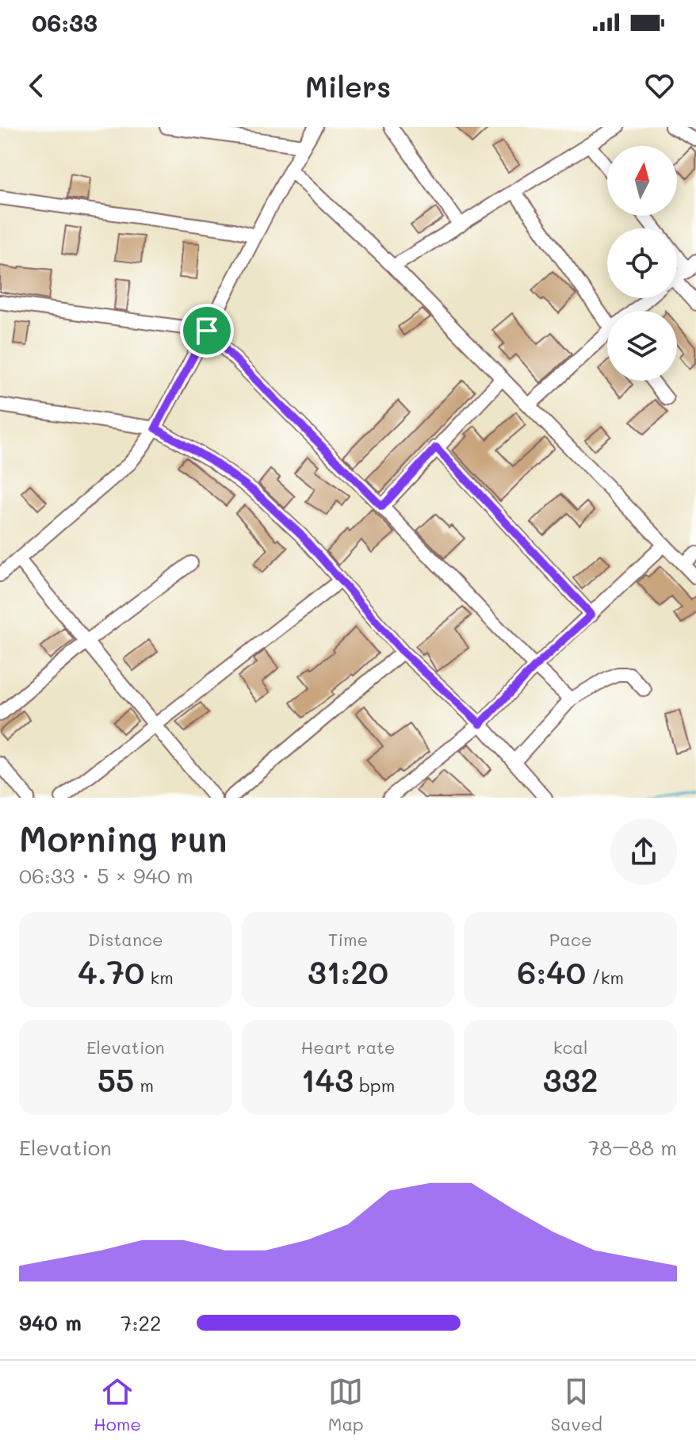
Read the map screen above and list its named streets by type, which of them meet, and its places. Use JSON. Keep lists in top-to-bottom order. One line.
{"north":"top","page":{"status":"06:33","header":"Milers","heading":["Morning run","06:33 · 5 × 940 m"],"stats":[["Distance","4.70 km"],["Time","31:20"],["Pace","6:40 /km"],["Elevation","55 m"],["Heart rate","143 bpm"],["kcal","332"]],"chart":["Elevation","78–88 m"],"list":[{"name":"940 m","note":"7:22"}],"tabs":["Home","Map","Saved"]}}
